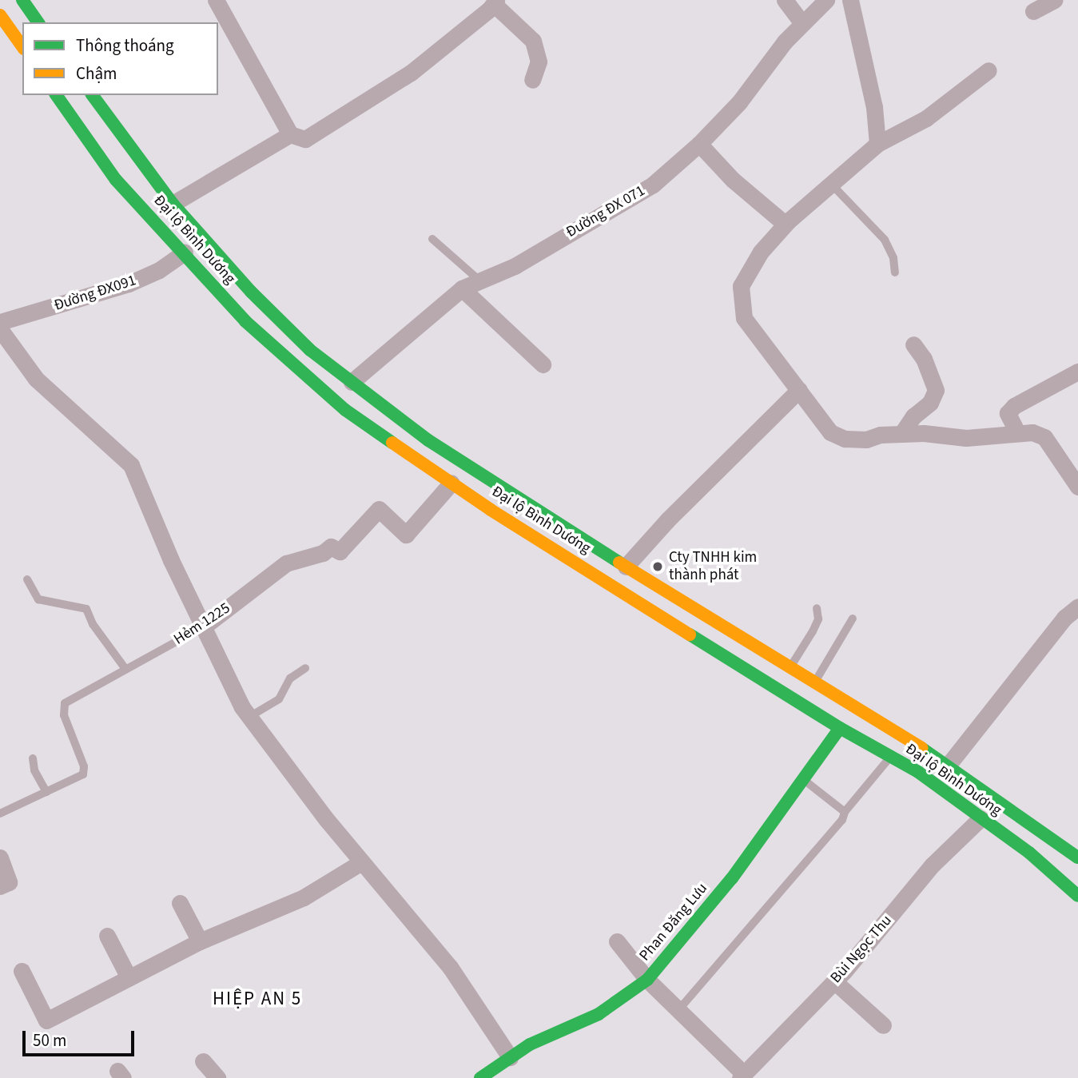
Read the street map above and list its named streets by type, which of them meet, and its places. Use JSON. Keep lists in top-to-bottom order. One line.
{"streets":{"main road":["Đại lộ Bình Dương","Phan Đăng Lưu"],"street":["Đường ĐX 071","Đường ĐX091","Hẻm 1225","Bùi Ngọc Thu"]},"crossings":[["Đường ĐX 071","Đại lộ Bình Dương"],["Đại lộ Bình Dương","Đường ĐX091"],["Đại lộ Bình Dương","Hẻm 1225"],["Đại lộ Bình Dương","Phan Đăng Lưu"],["Đại lộ Bình Dương","Bùi Ngọc Thu"]],"districts":["HIỆP AN 5"],"places":["Cty TNHH kim thành phát"],"legend":["Thông thoáng","Chậm"],"scale_bar":"50 m"}
